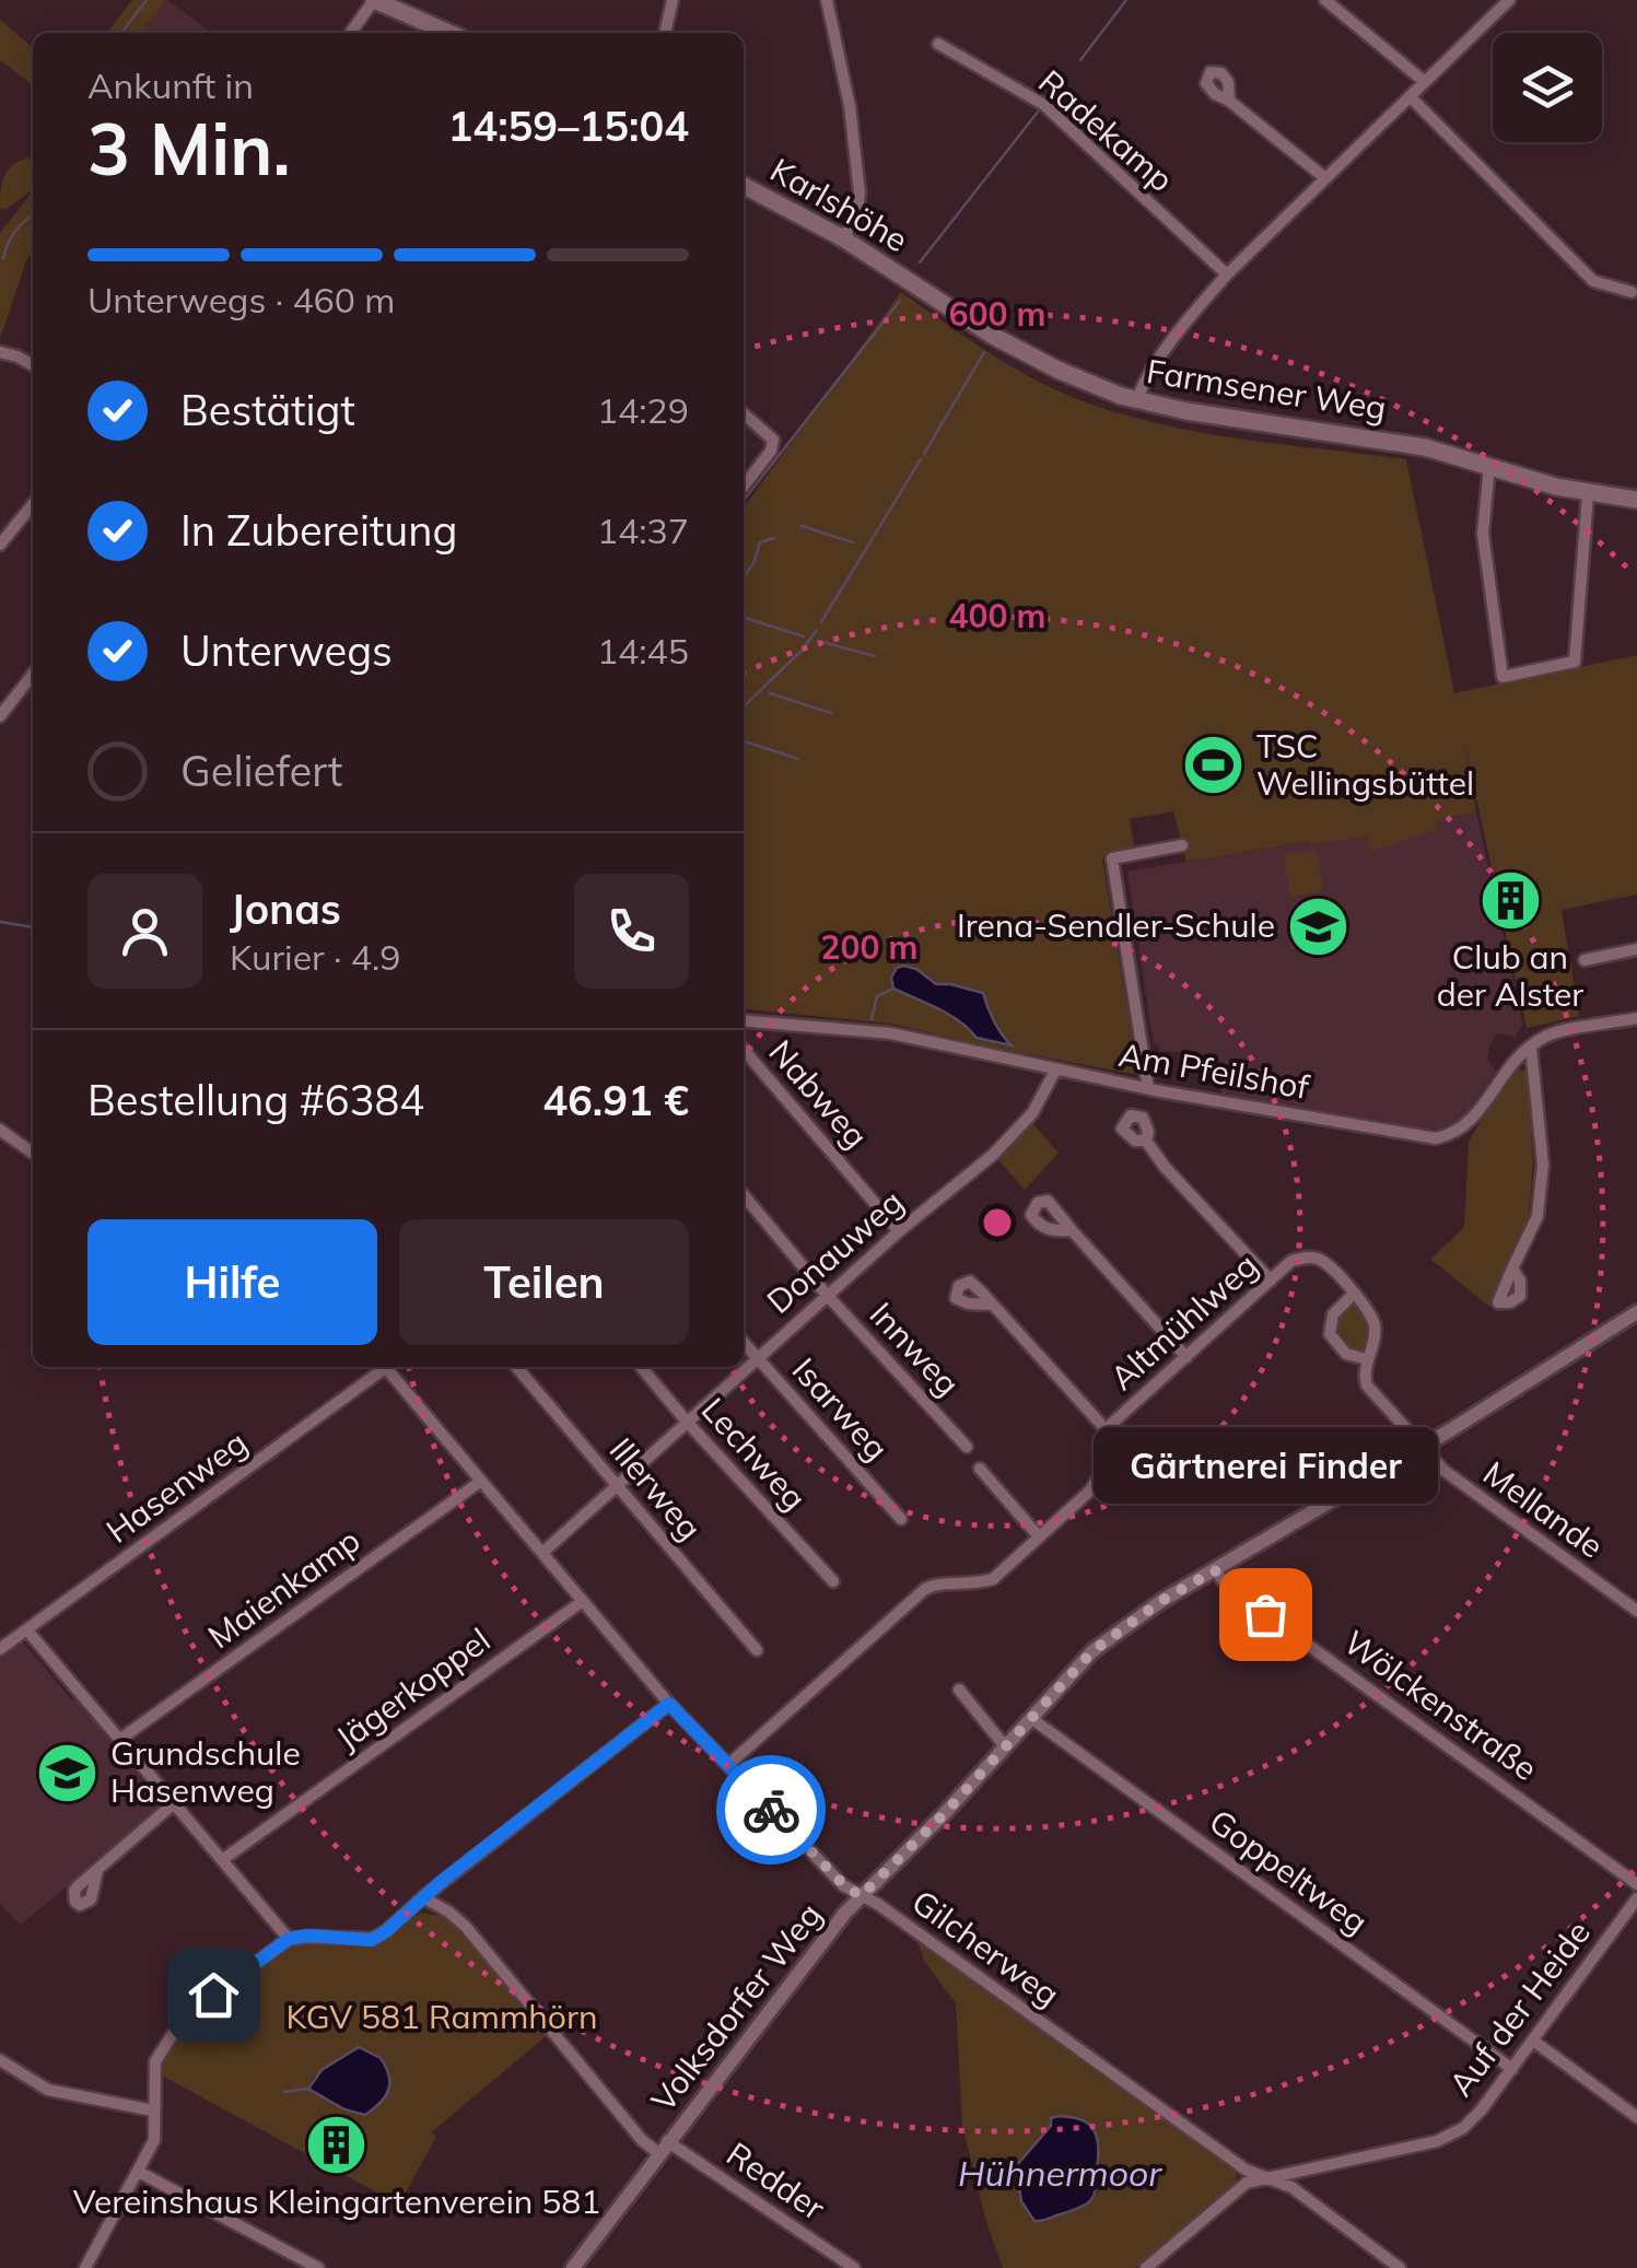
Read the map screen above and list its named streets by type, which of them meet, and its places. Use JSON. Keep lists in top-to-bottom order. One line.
{"streets":{"main road":["Karlshöhe","Farmsener Weg"],"street":["Radekamp","Am Pfeilshof","Nabweg","Donauweg","Altmühlweg","Innweg","Isarweg","Lechweg","Hasenweg","Illerweg","Mellande","Maienkamp","Jägerkoppel","Wölckenstraße","Goppeltweg","Gilcherweg","Volksdorfer Weg","Auf der Heide","Redder"]},"crossings":[["Karlshöhe","Farmsener Weg"],["Am Pfeilshof","Donauweg"],["Nabweg","Donauweg"],["Donauweg","Innweg"],["Donauweg","Isarweg"],["Donauweg","Lechweg"],["Donauweg","Illerweg"],["Donauweg","Gilcherweg"],["Altmühlweg","Mellande"],["Altmühlweg","Gilcherweg"],["Altmühlweg","Volksdorfer Weg"],["Mellande","Volksdorfer Weg"],["Maienkamp","Gilcherweg"],["Jägerkoppel","Gilcherweg"],["Wölckenstraße","Volksdorfer Weg"],["Goppeltweg","Volksdorfer Weg"],["Goppeltweg","Auf der Heide"],["Gilcherweg","Volksdorfer Weg"],["Gilcherweg","Auf der Heide"],["Volksdorfer Weg","Redder"]],"water":["Hühnermoor"],"parks":["KGV 581 Rammhörn"],"places":{"sports":["TSC Wellingsbüttel"],"building":["Club an der Alster","Vereinshaus Kleingartenverein 581"],"school or university":["Irena-Sendler-Schule","Grundschule Hasenweg"],"other":["Gärtnerei Finder"]},"page":{"heading":["3 Min.","Ankunft in","14:59–15:04"],"panel":["Jonas","Kurier · 4.9","Bestellung #6384","46.91 €"],"bar":"Unterwegs · 460 m","list":[["Bestätigt","14:29"],["In Zubereitung","14:37"],["Unterwegs","14:45"],"Geliefert"],"buttons":["Hilfe","Teilen"],"bubble":"Gärtnerei Finder"},"rings":["600 m","400 m","200 m"]}
